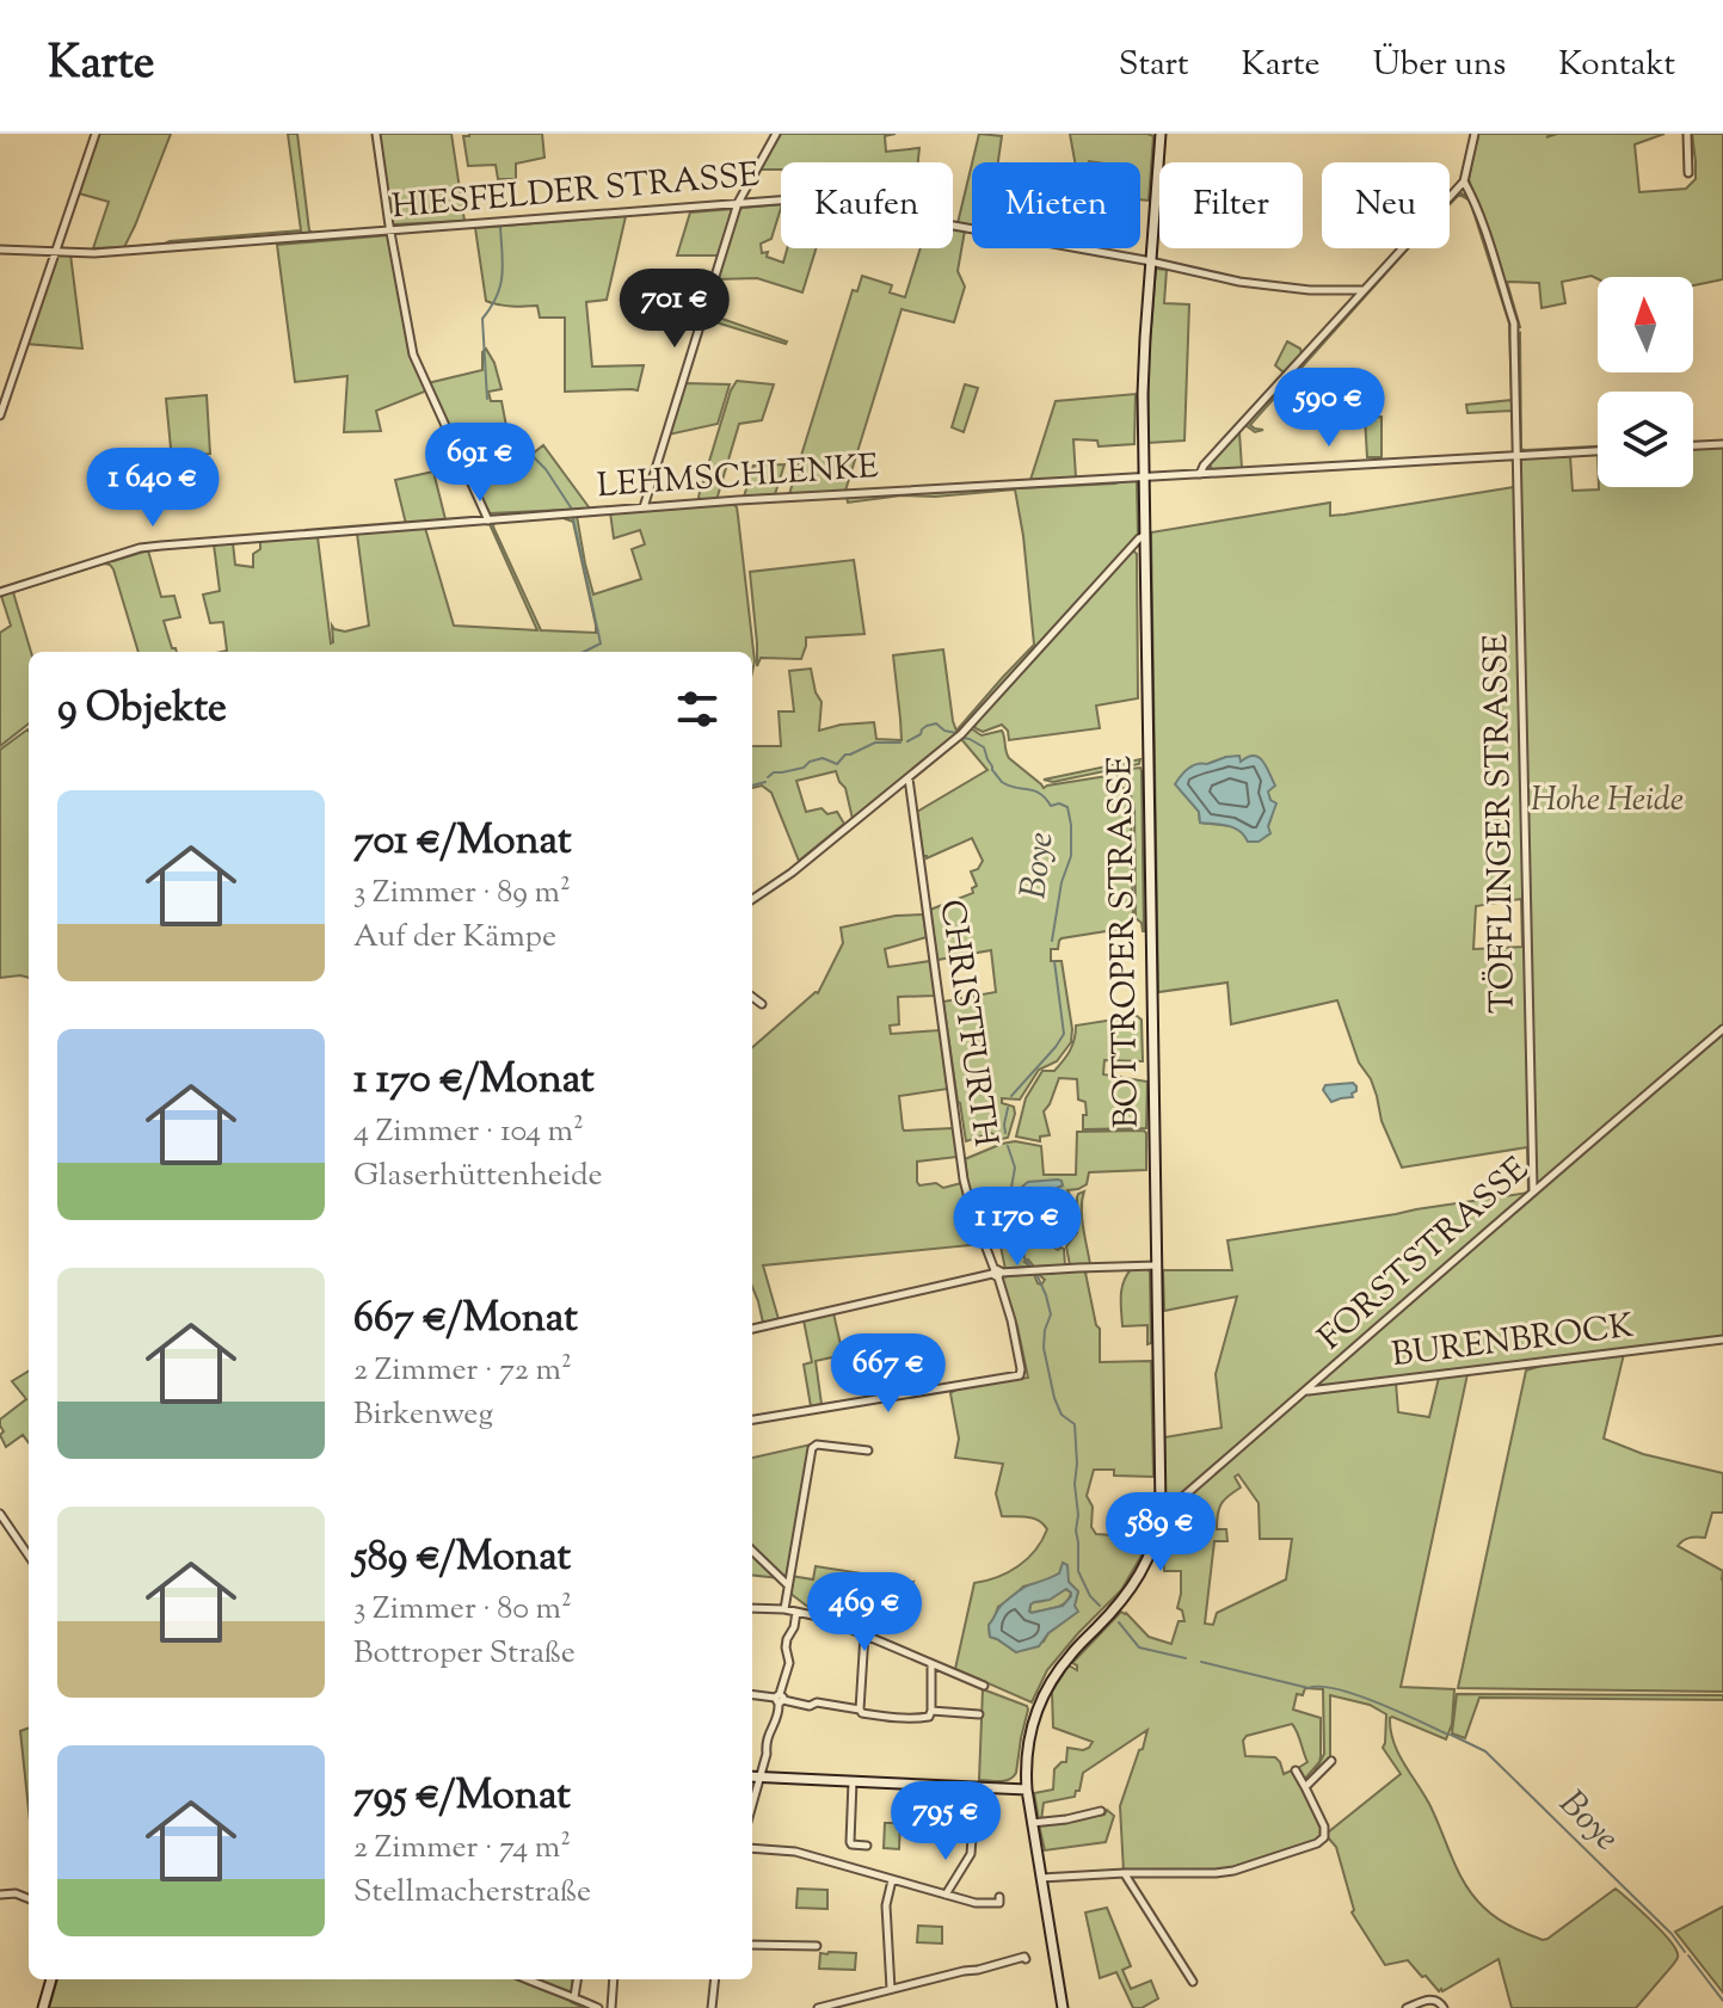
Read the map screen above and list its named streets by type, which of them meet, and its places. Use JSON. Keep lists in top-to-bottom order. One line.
{"streets":{"main road":["BOTTROPER STRASSE"],"street":["HIESFELDER STRASSE","LEHMSCHLENKE","TÖFFLINGER STRASSE","CHRISTFURTH","FORSTSTRASSE","BURENBROCK"]},"crossings":[["HIESFELDER STRASSE","BOTTROPER STRASSE"],["LEHMSCHLENKE","TÖFFLINGER STRASSE"],["LEHMSCHLENKE","BOTTROPER STRASSE"],["TÖFFLINGER STRASSE","FORSTSTRASSE"],["BOTTROPER STRASSE","FORSTSTRASSE"],["FORSTSTRASSE","BURENBROCK"]],"water":["Boye"],"parks":["Hohe Heide"],"north":"top","page":{"header":"Karte","nav":["Start","Karte","Über uns","Kontakt"],"chip":["Kaufen","Mieten","Filter","Neu"],"price":["701 €","590 €","691 €","1 640 €","1 170 €","667 €","589 €","469 €","795 €"],"heading":"9 Objekte","list":[{"name":"701 €/Monat","note":"3 Zimmer · 89 m² · Auf der Kämpe"},{"name":"1 170 €/Monat","note":"4 Zimmer · 104 m² · Glaserhüttenheide"},{"name":"667 €/Monat","note":"2 Zimmer · 72 m² · Birkenweg"},{"name":"589 €/Monat","note":"3 Zimmer · 80 m² · Bottroper Straße"},{"name":"795 €/Monat","note":"2 Zimmer · 74 m² · Stellmacherstraße"}]}}
